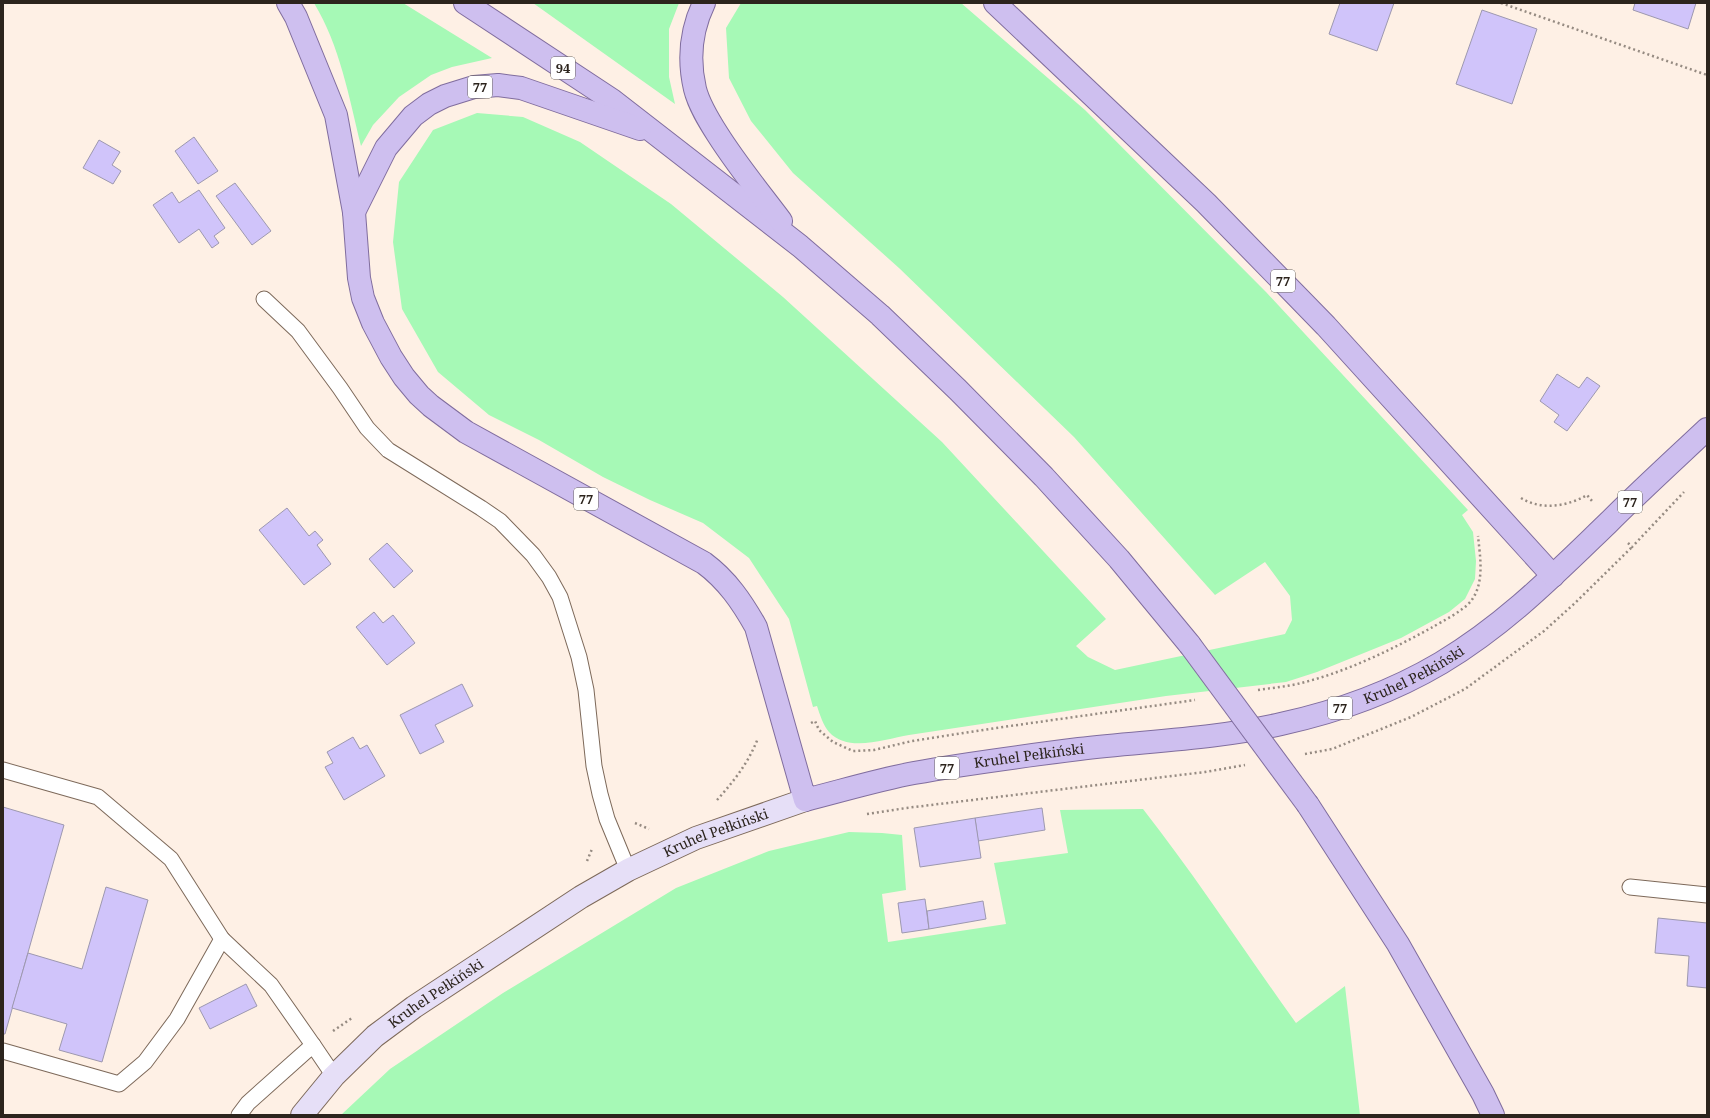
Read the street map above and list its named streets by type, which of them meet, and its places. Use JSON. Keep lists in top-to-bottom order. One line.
{"streets":{"main road":["94","77","Kruhel Pełkiński"]},"crossings":[["94","77"],["77","Kruhel Pełkiński"]]}
